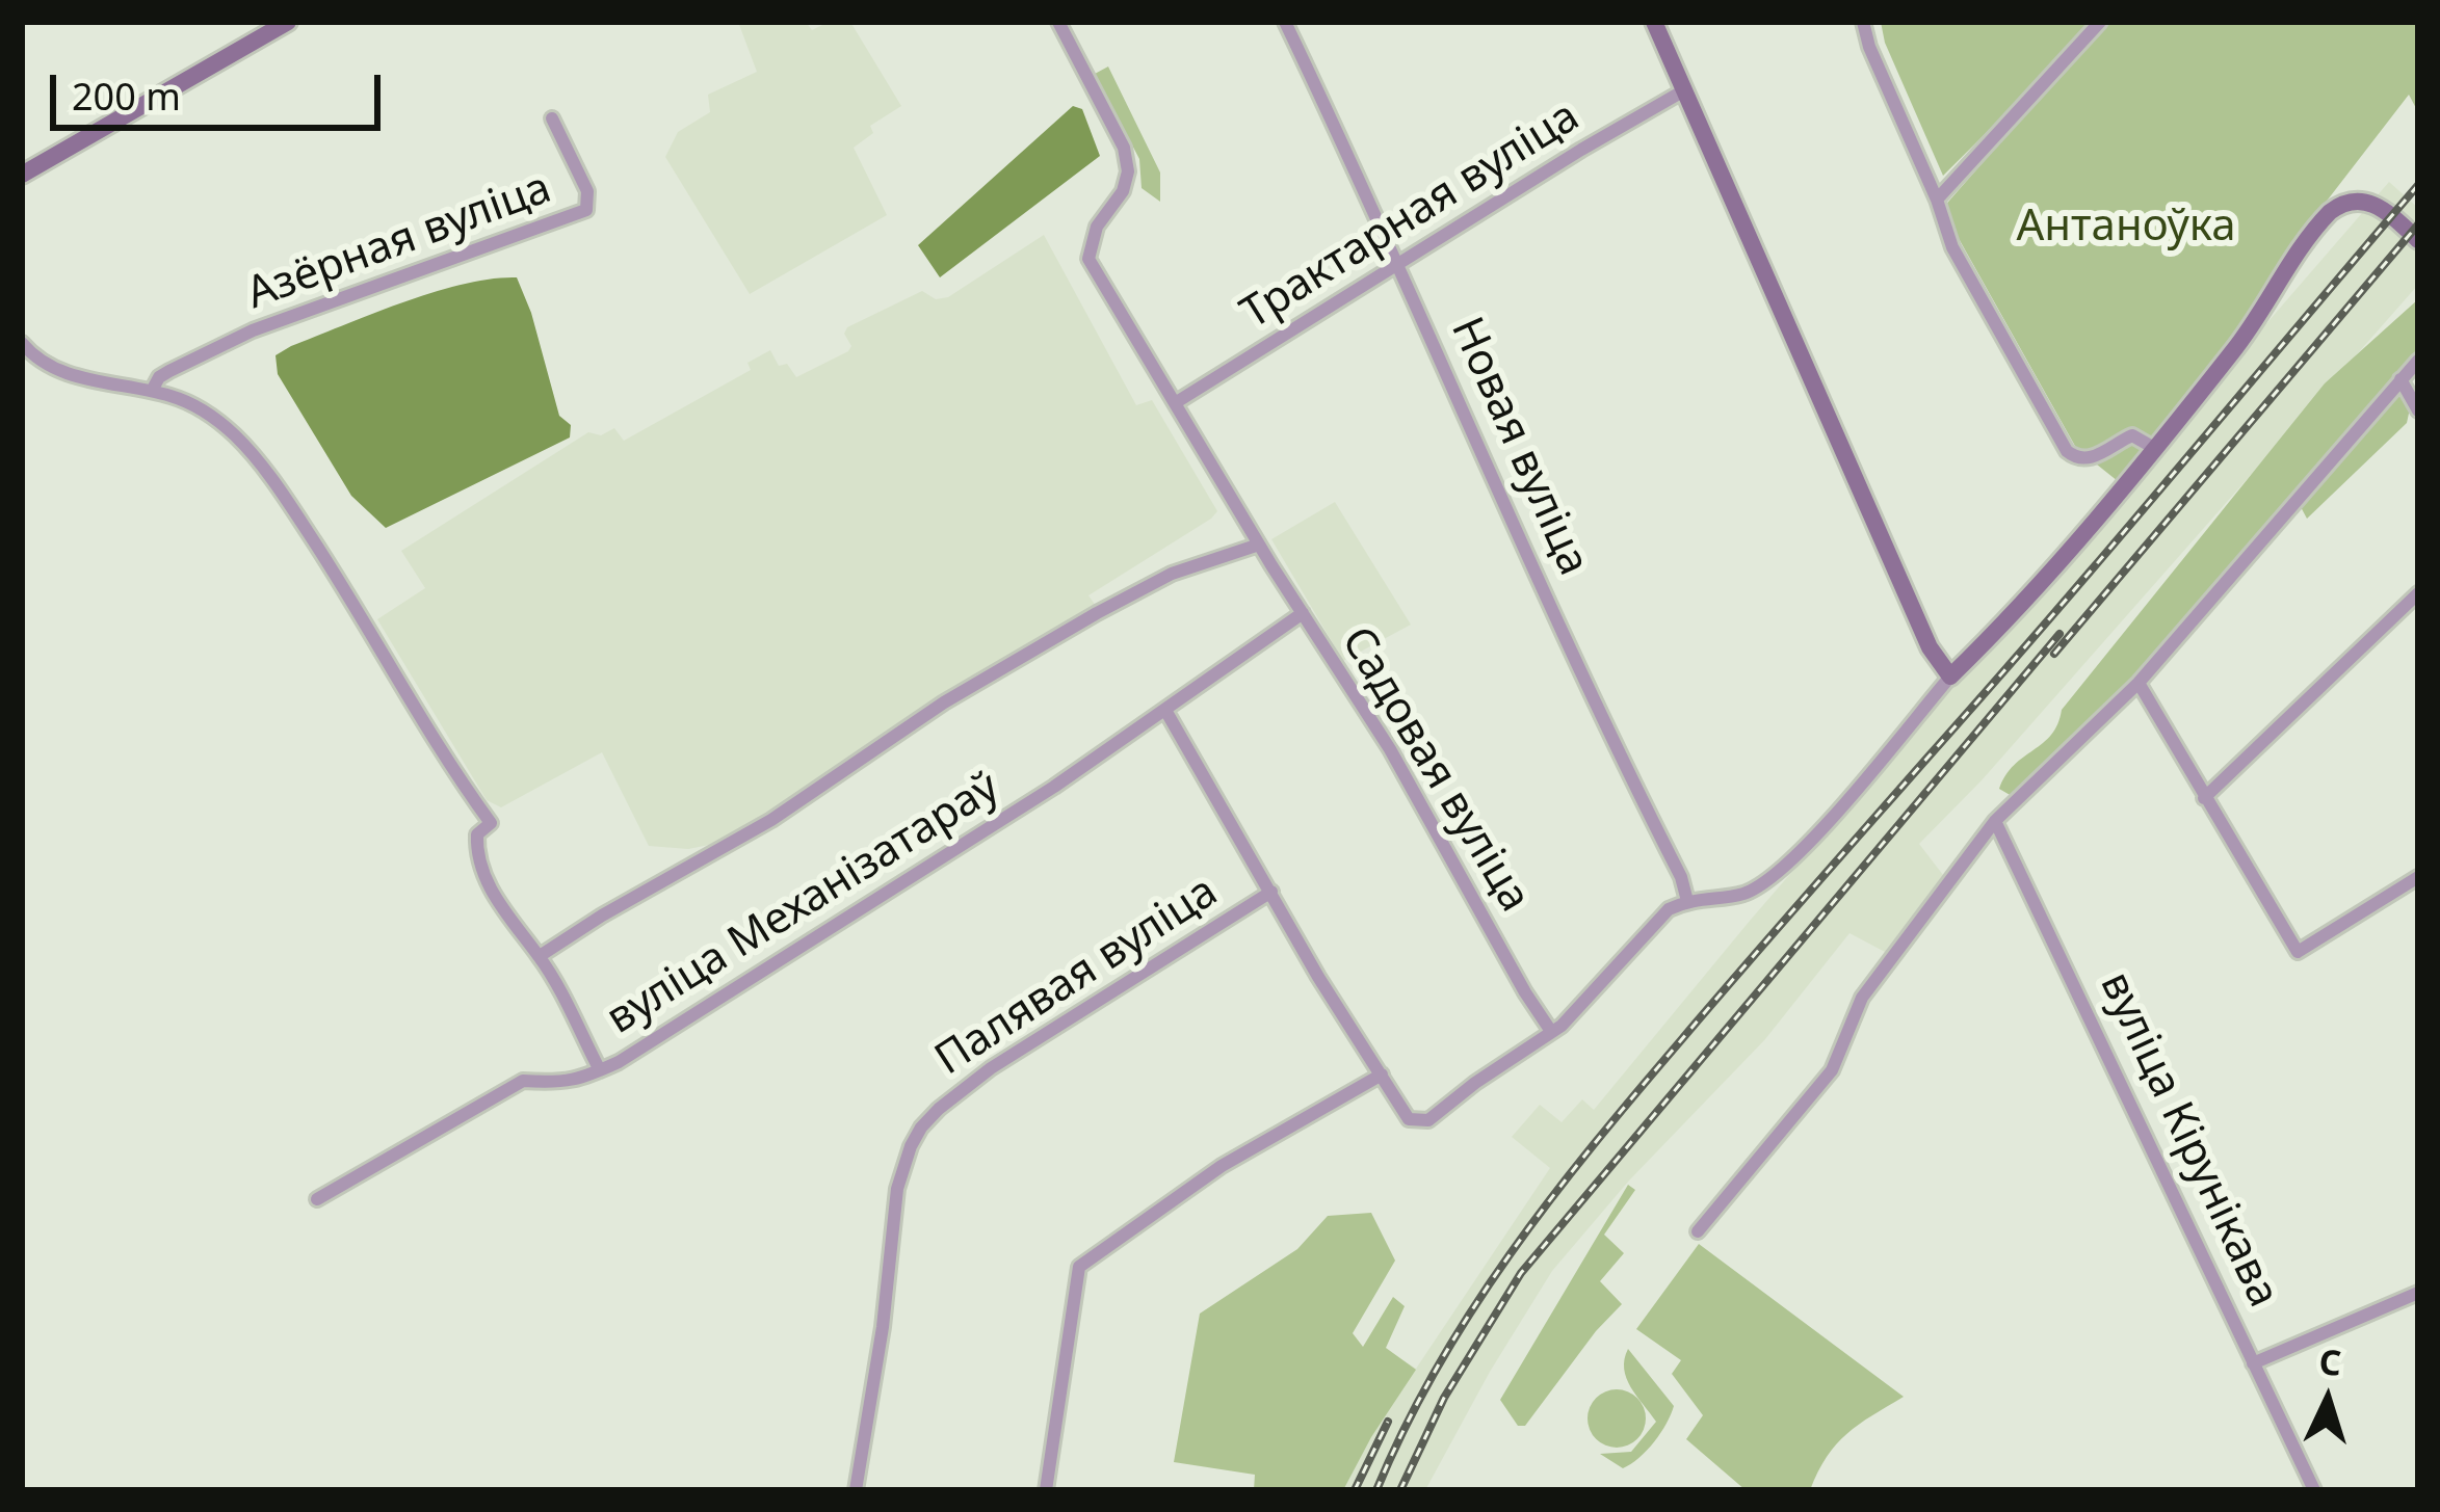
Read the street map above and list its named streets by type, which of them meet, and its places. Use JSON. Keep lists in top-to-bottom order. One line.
{"streets":{"street":["Трактарная вуліца","Азёрная вуліца","Новая вуліца","Садовая вуліца","вуліца Механізатараў","Палявая вуліца","вуліца Кірунікава"]},"crossings":[["Трактарная вуліца","Новая вуліца"],["Трактарная вуліца","Садовая вуліца"],["Садовая вуліца","вуліца Механізатараў"]],"parks":["Антаноўка"],"scale_bar":"200 m","north":"top"}
